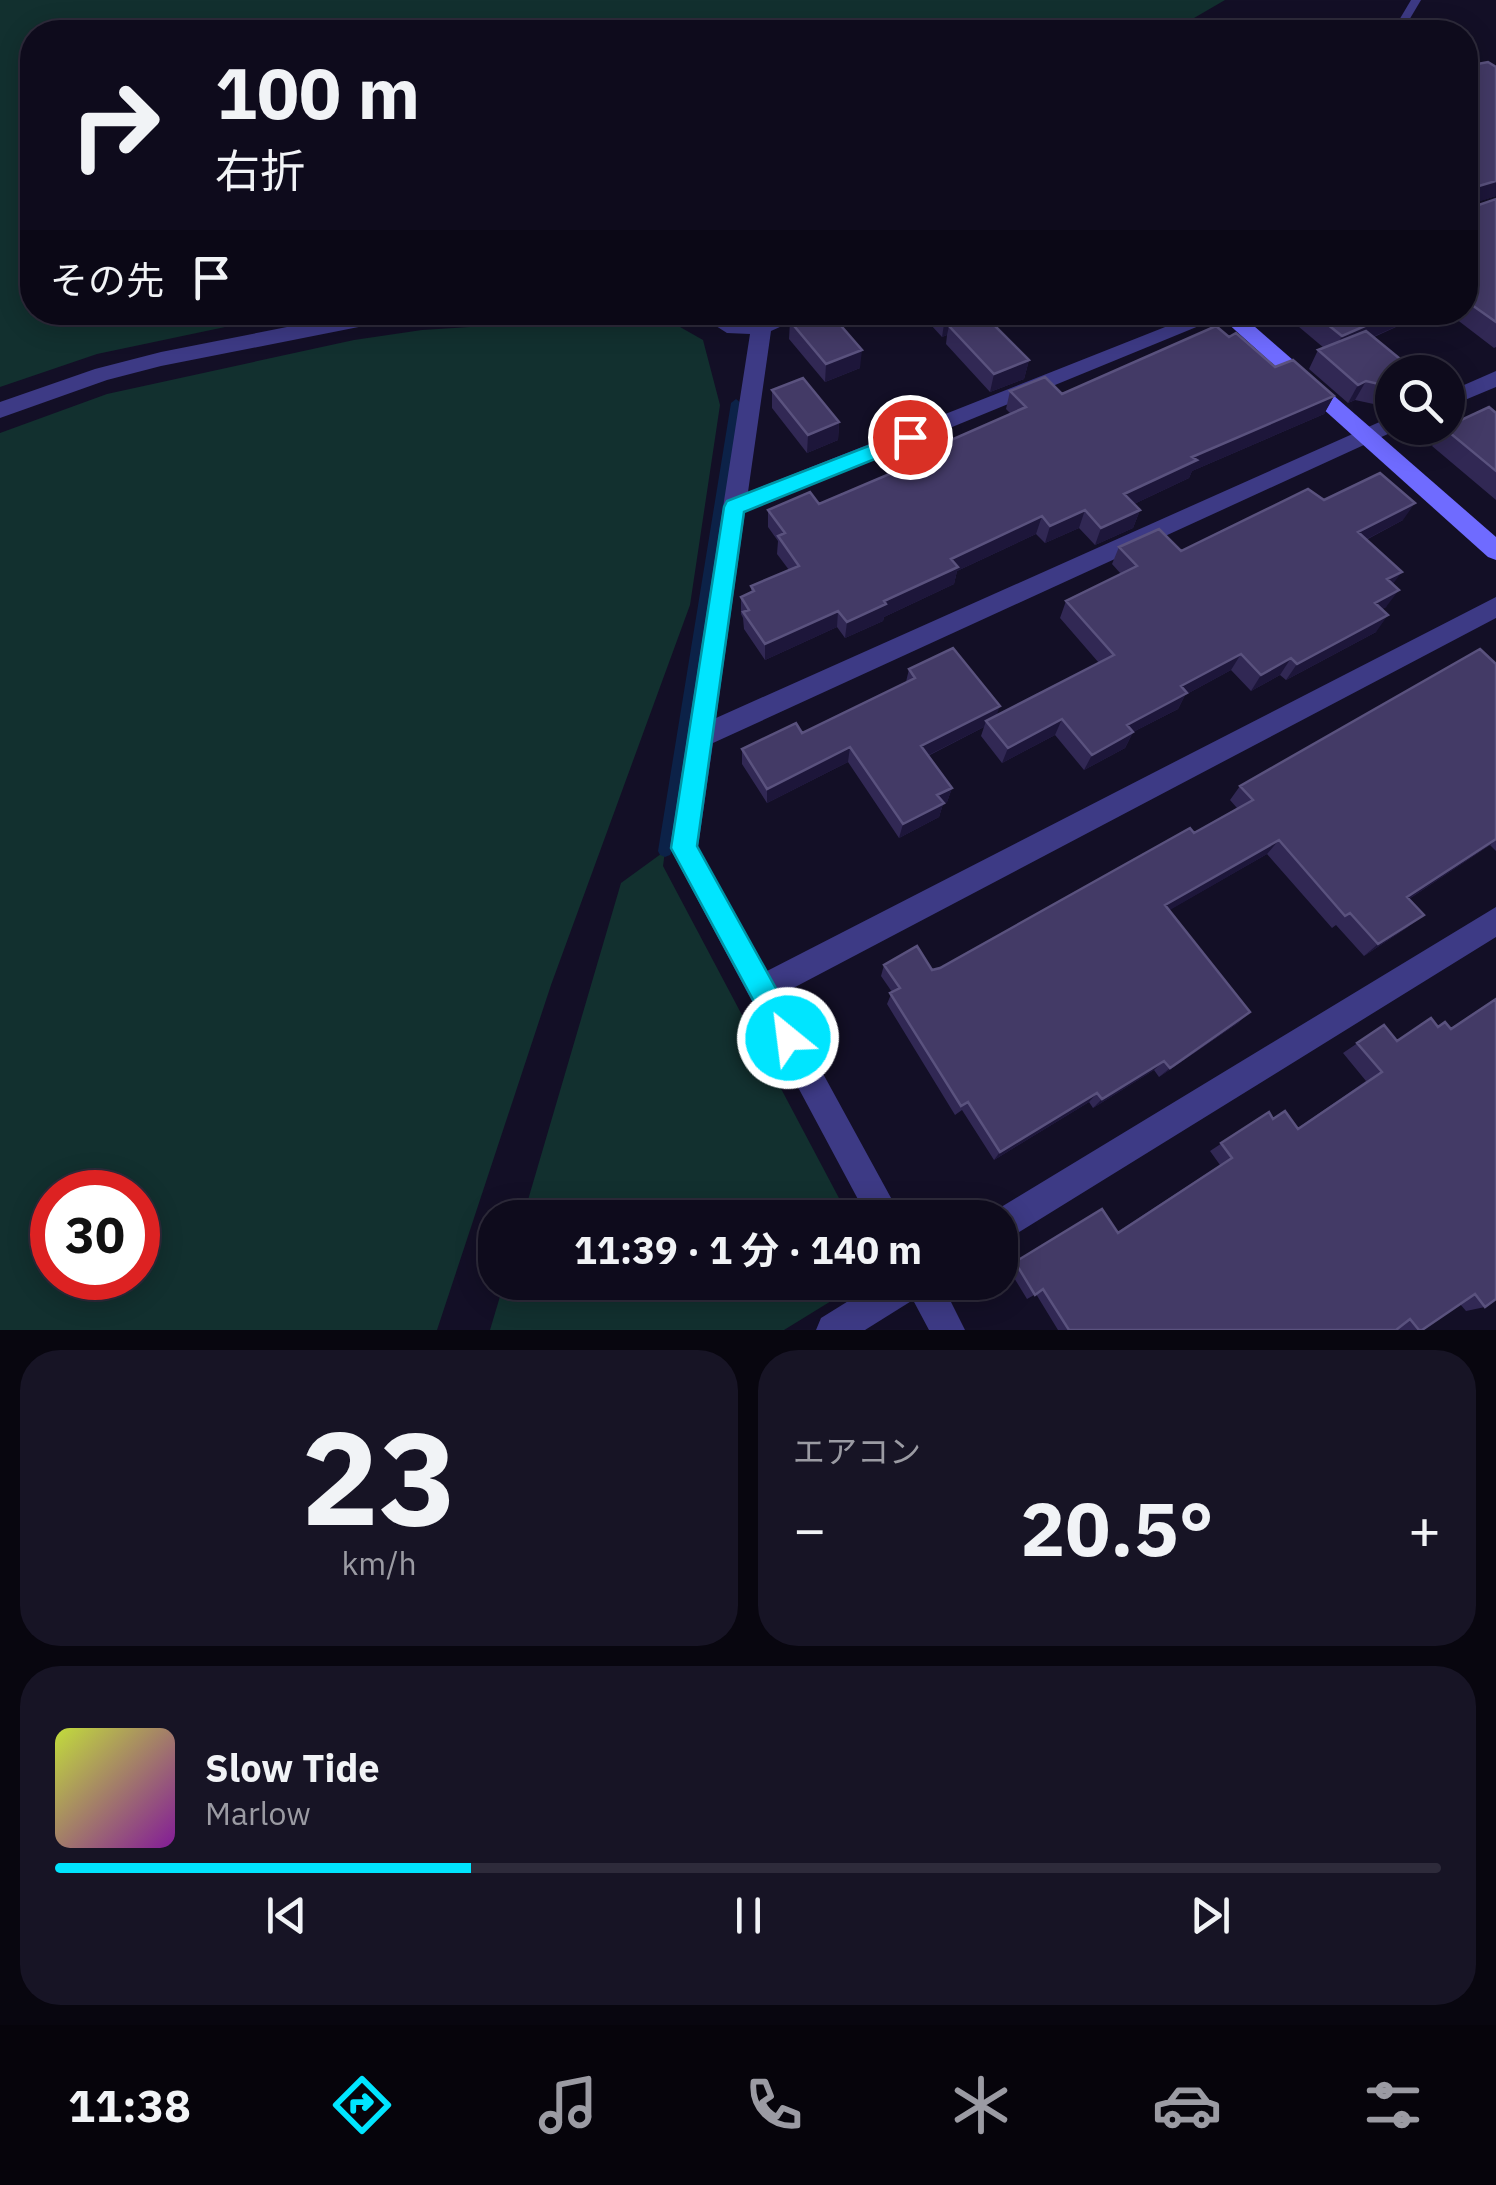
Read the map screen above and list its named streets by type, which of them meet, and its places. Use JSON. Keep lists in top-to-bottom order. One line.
{"page":{"turn":["100 m","右折"],"then":"その先","limit":"30","trip":"11:39 · 1 分 · 140 m","tile":[["23","km/h"],"エアコン"],"heat":["−","20.5°","+"],"song":["Slow Tide","Marlow"],"tabs":"11:38"}}
